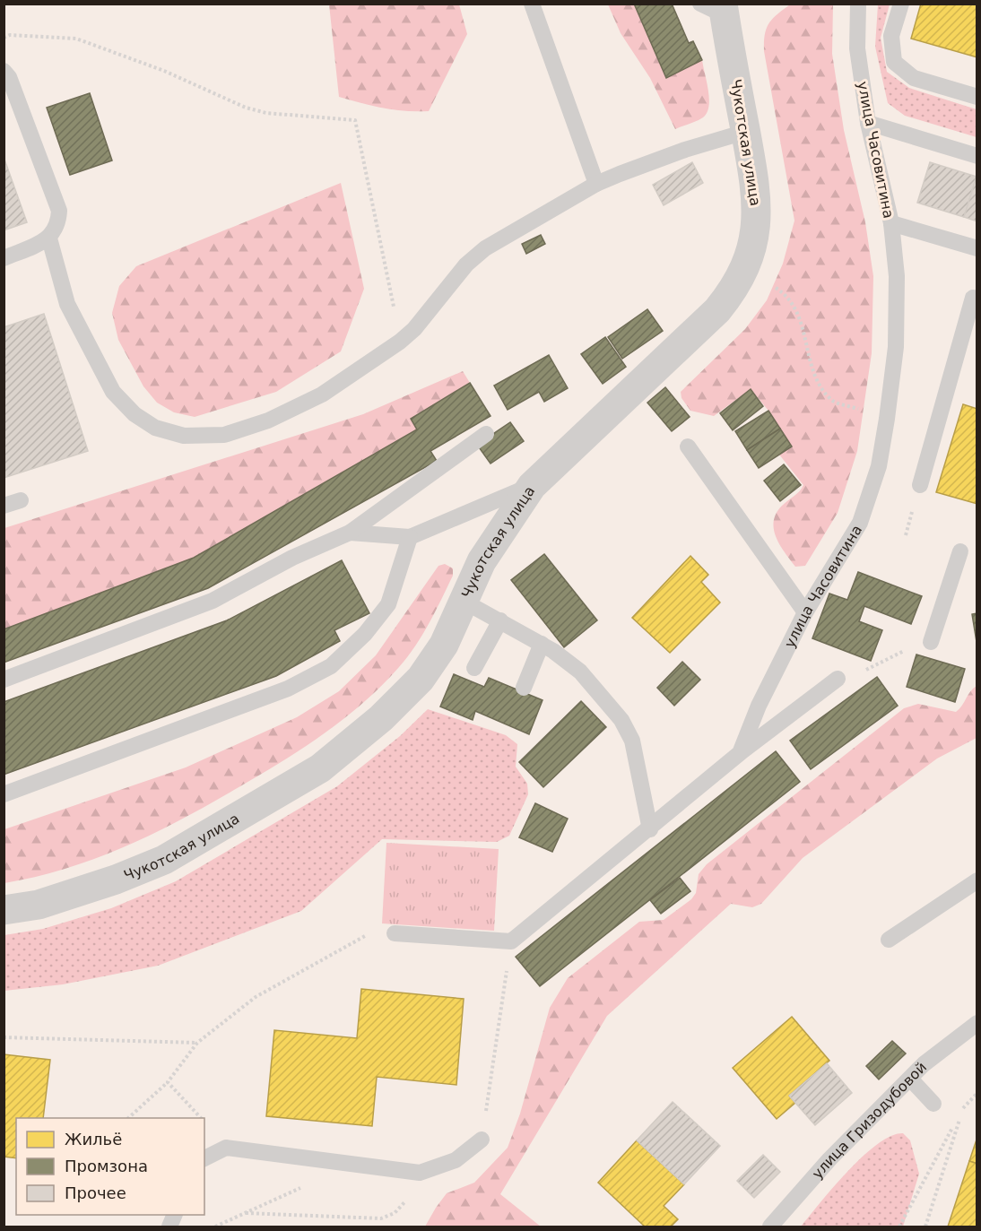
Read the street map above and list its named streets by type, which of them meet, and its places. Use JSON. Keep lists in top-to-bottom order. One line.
{"streets":{"street":["Чукотская улица"],"lane":["улица Часовитина","улица Гризодубовой"]},"legend":["Жильё","Промзона","Прочее"]}
